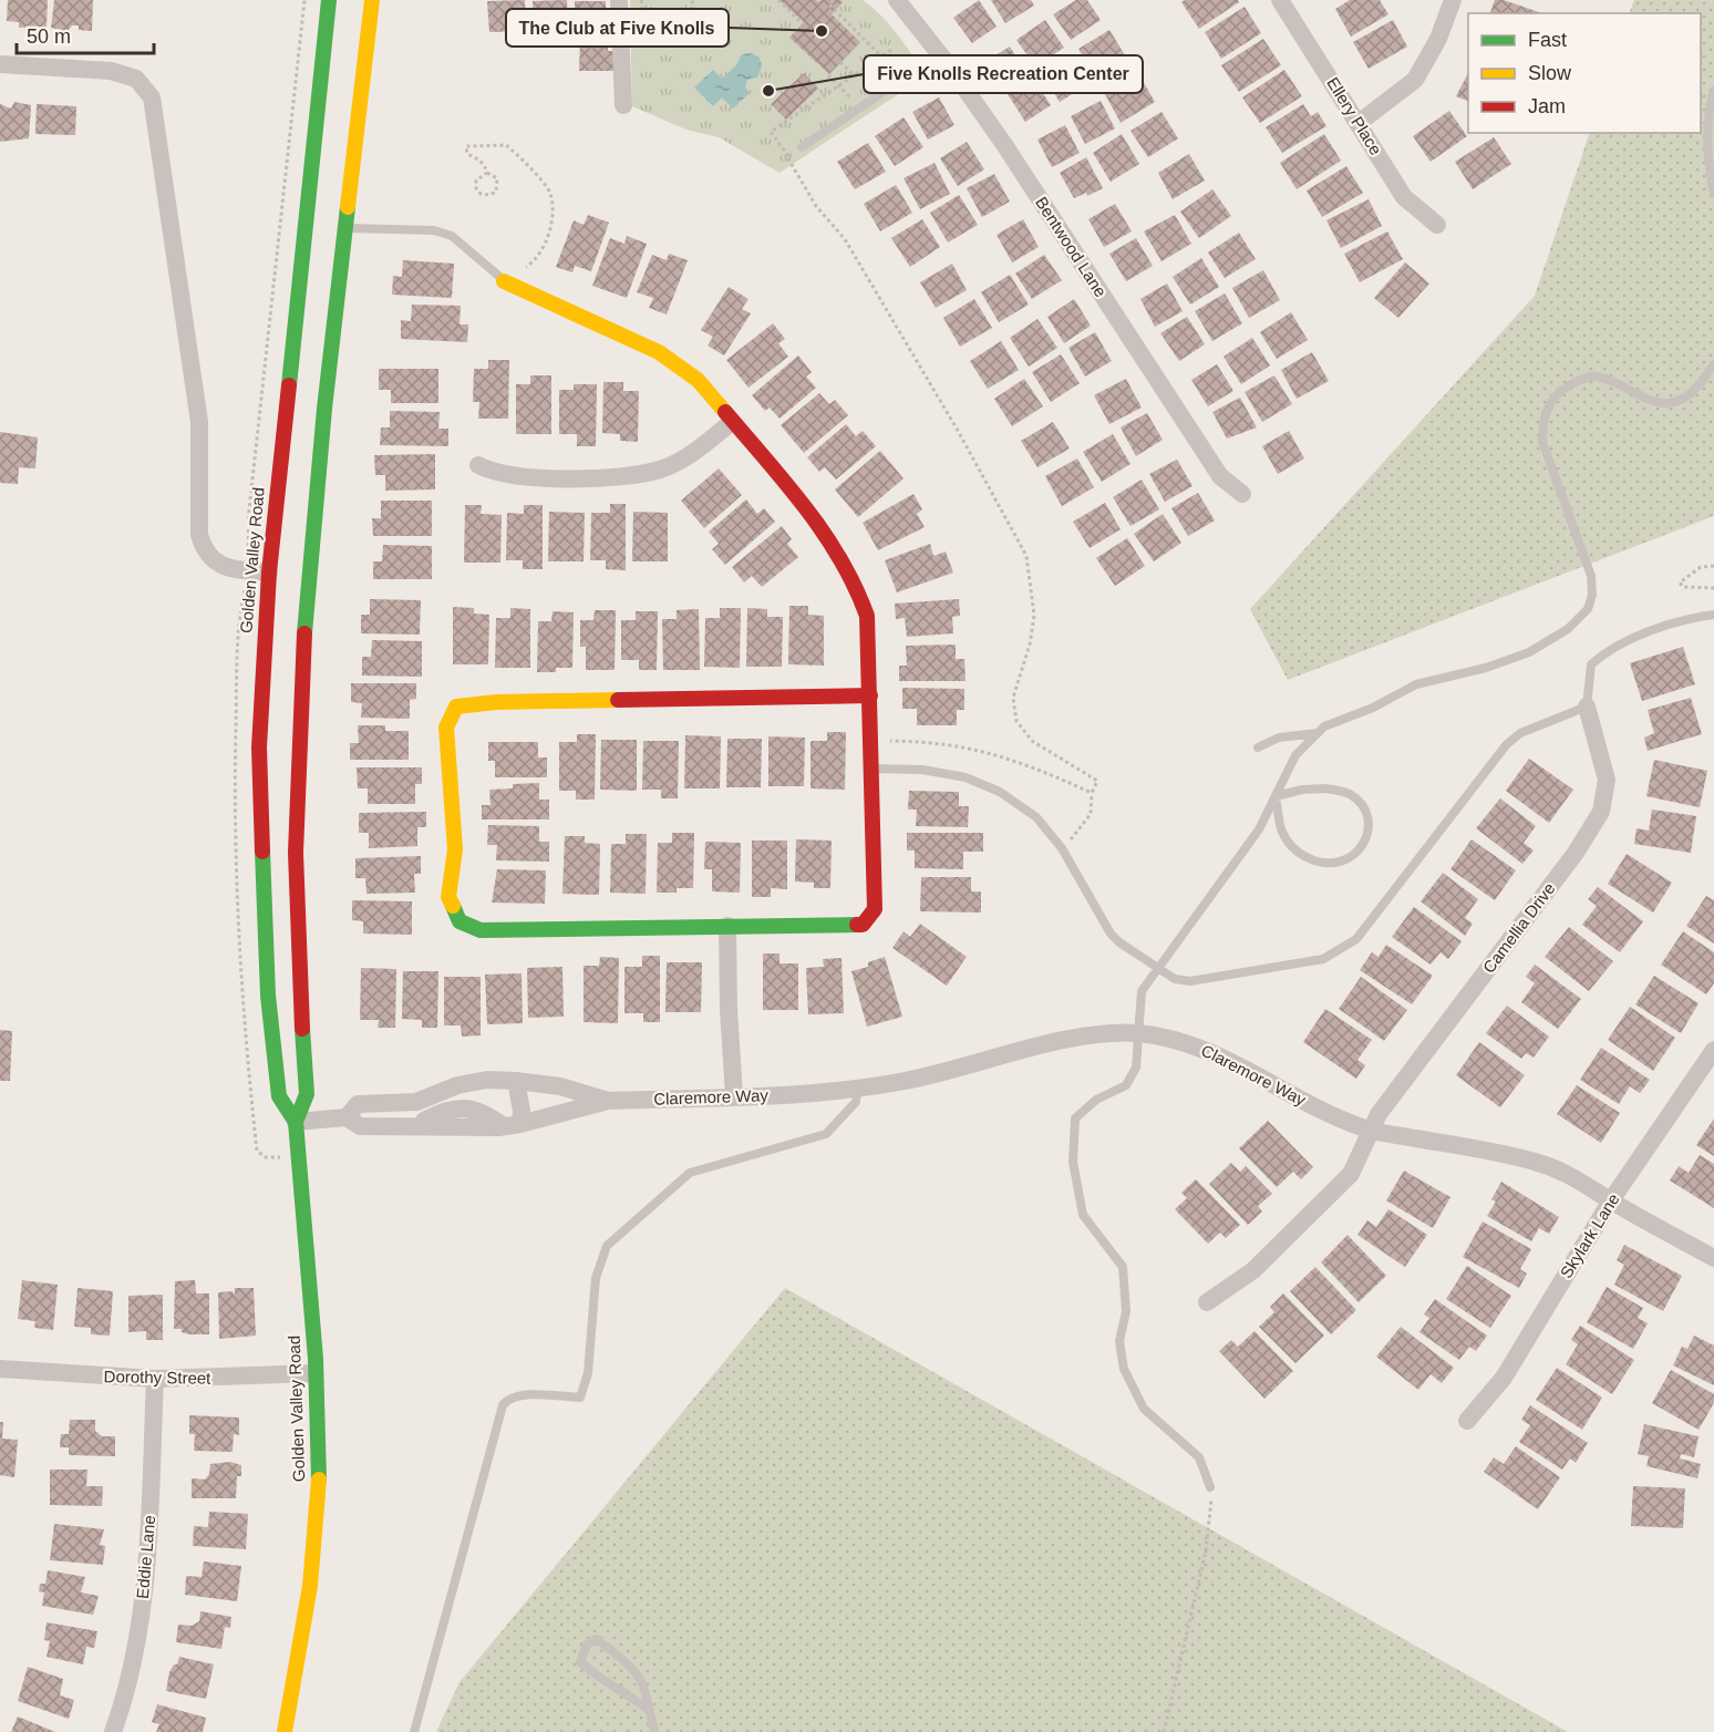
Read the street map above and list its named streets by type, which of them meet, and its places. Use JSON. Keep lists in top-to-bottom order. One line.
{"streets":{"main road":["Golden Valley Road"],"street":["Ellery Place","Bentwood Lane","Camellia Drive","Claremore Way","Skylark Lane","Dorothy Street","Eddie Lane"]},"crossings":[["Golden Valley Road","Claremore Way"],["Golden Valley Road","Dorothy Street"],["Camellia Drive","Claremore Way"],["Claremore Way","Skylark Lane"],["Dorothy Street","Eddie Lane"]],"places":["The Club at Five Knolls","Five Knolls Recreation Center"],"legend":["Fast","Slow","Jam"],"scale_bar":"50 m"}
